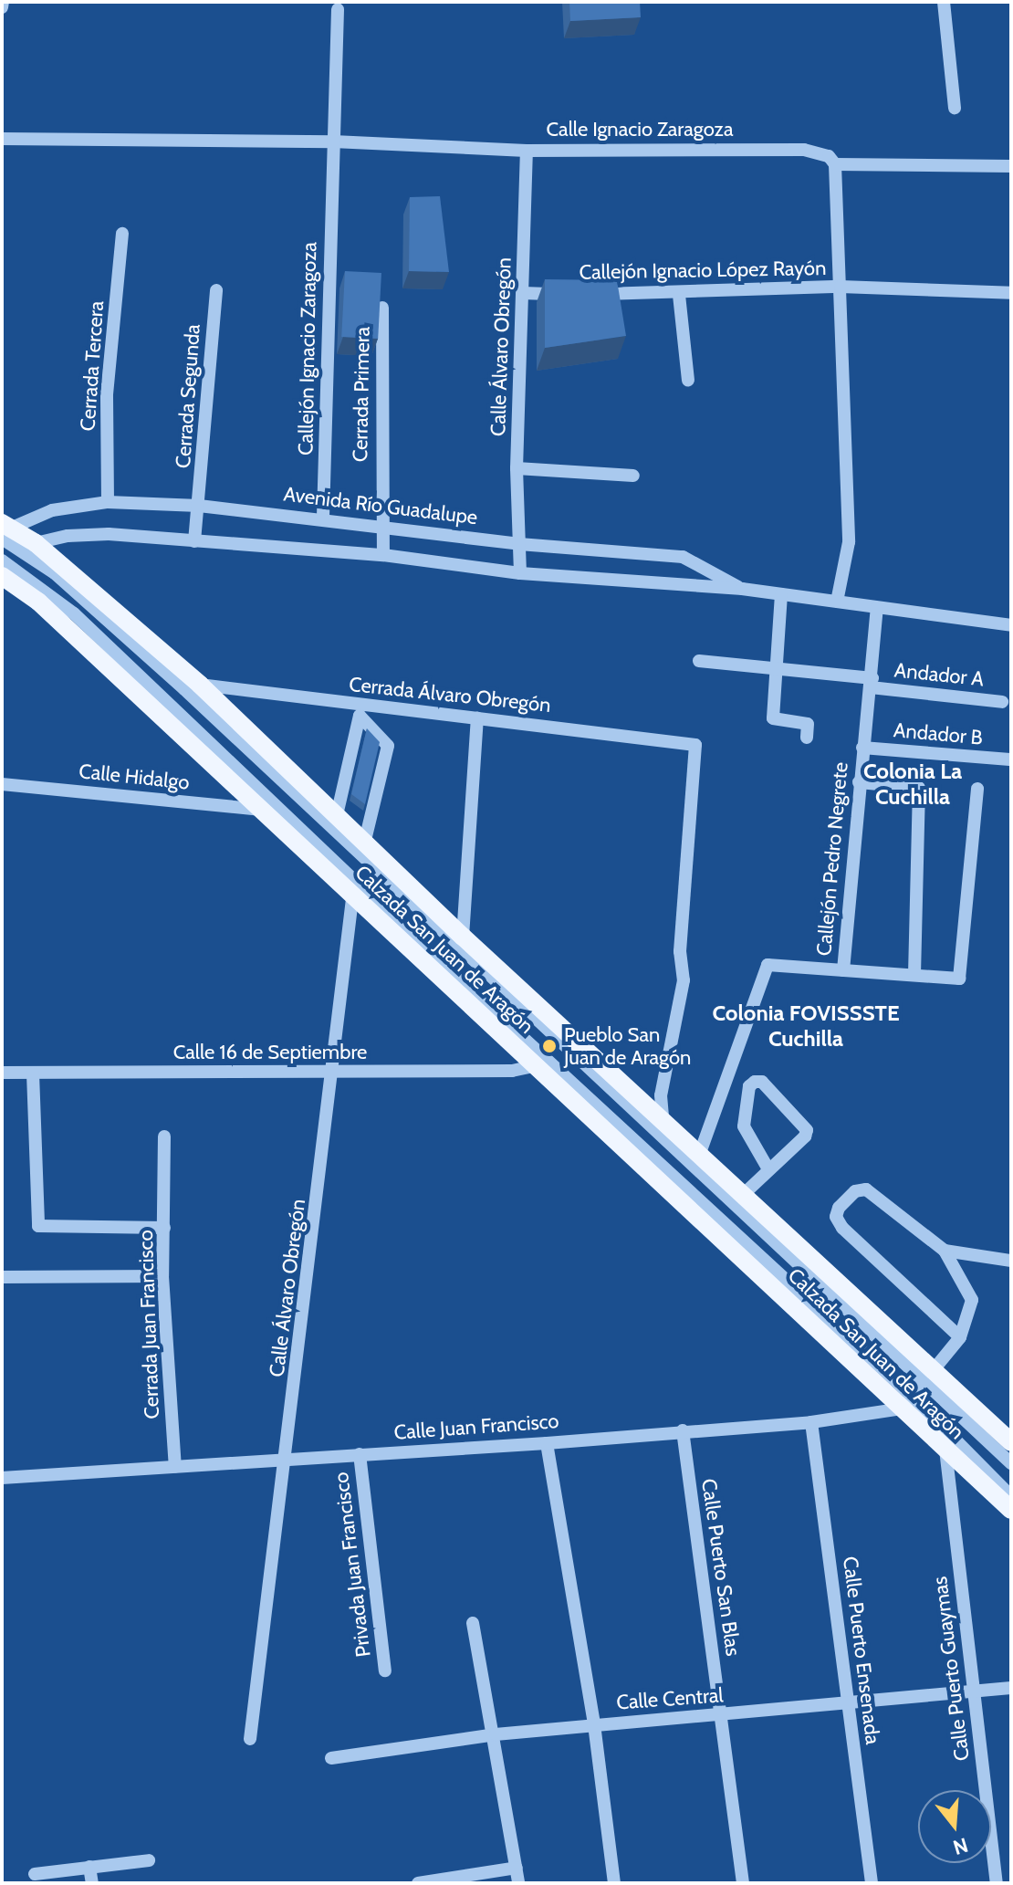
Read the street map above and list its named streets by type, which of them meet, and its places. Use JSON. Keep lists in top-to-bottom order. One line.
{"streets":{"main road":["Calzada San Juan de Aragón"],"street":["Calle Ignacio Zaragoza","Callejón Ignacio López Rayón","Calle Álvaro Obregón","Callejón Ignacio Zaragoza","Cerrada Tercera","Cerrada Primera","Cerrada Segunda","Avenida Río Guadalupe","Andador A","Cerrada Álvaro Obregón","Andador B","Calle Hidalgo","Callejón Pedro Negrete","Calle 16 de Septiembre","Cerrada Juan Francisco","Calle Juan Francisco","Privada Juan Francisco","Calle Puerto San Blas","Calle Puerto Ensenada","Calle Puerto Guaymas","Calle Central"]},"crossings":[["Calle Ignacio Zaragoza","Calle Álvaro Obregón"],["Calle Ignacio Zaragoza","Callejón Ignacio Zaragoza"],["Callejón Ignacio López Rayón","Calle Álvaro Obregón"],["Calle Álvaro Obregón","Avenida Río Guadalupe"],["Calle Álvaro Obregón","Cerrada Álvaro Obregón"],["Calle Álvaro Obregón","Calzada San Juan de Aragón"],["Calle Álvaro Obregón","Calle 16 de Septiembre"],["Calle Álvaro Obregón","Calle Juan Francisco"],["Callejón Ignacio Zaragoza","Avenida Río Guadalupe"],["Cerrada Tercera","Avenida Río Guadalupe"],["Cerrada Primera","Avenida Río Guadalupe"],["Cerrada Segunda","Avenida Río Guadalupe"],["Avenida Río Guadalupe","Callejón Pedro Negrete"],["Avenida Río Guadalupe","Calzada San Juan de Aragón"],["Andador A","Callejón Pedro Negrete"],["Cerrada Álvaro Obregón","Calzada San Juan de Aragón"],["Andador B","Callejón Pedro Negrete"],["Calle Hidalgo","Calzada San Juan de Aragón"],["Callejón Pedro Negrete","Calzada San Juan de Aragón"],["Calzada San Juan de Aragón","Calle 16 de Septiembre"],["Calzada San Juan de Aragón","Calle Juan Francisco"],["Calzada San Juan de Aragón","Calle Puerto Guaymas"],["Cerrada Juan Francisco","Calle Juan Francisco"],["Calle Juan Francisco","Privada Juan Francisco"],["Calle Juan Francisco","Calle Puerto San Blas"],["Calle Juan Francisco","Calle Puerto Ensenada"],["Calle Puerto San Blas","Calle Central"],["Calle Puerto Ensenada","Calle Central"],["Calle Puerto Guaymas","Calle Central"]],"districts":["Colonia La Cuchilla","Colonia FOVISSSTE Cuchilla"],"places":["Pueblo San Juan de Aragón"],"north":"bottom"}
